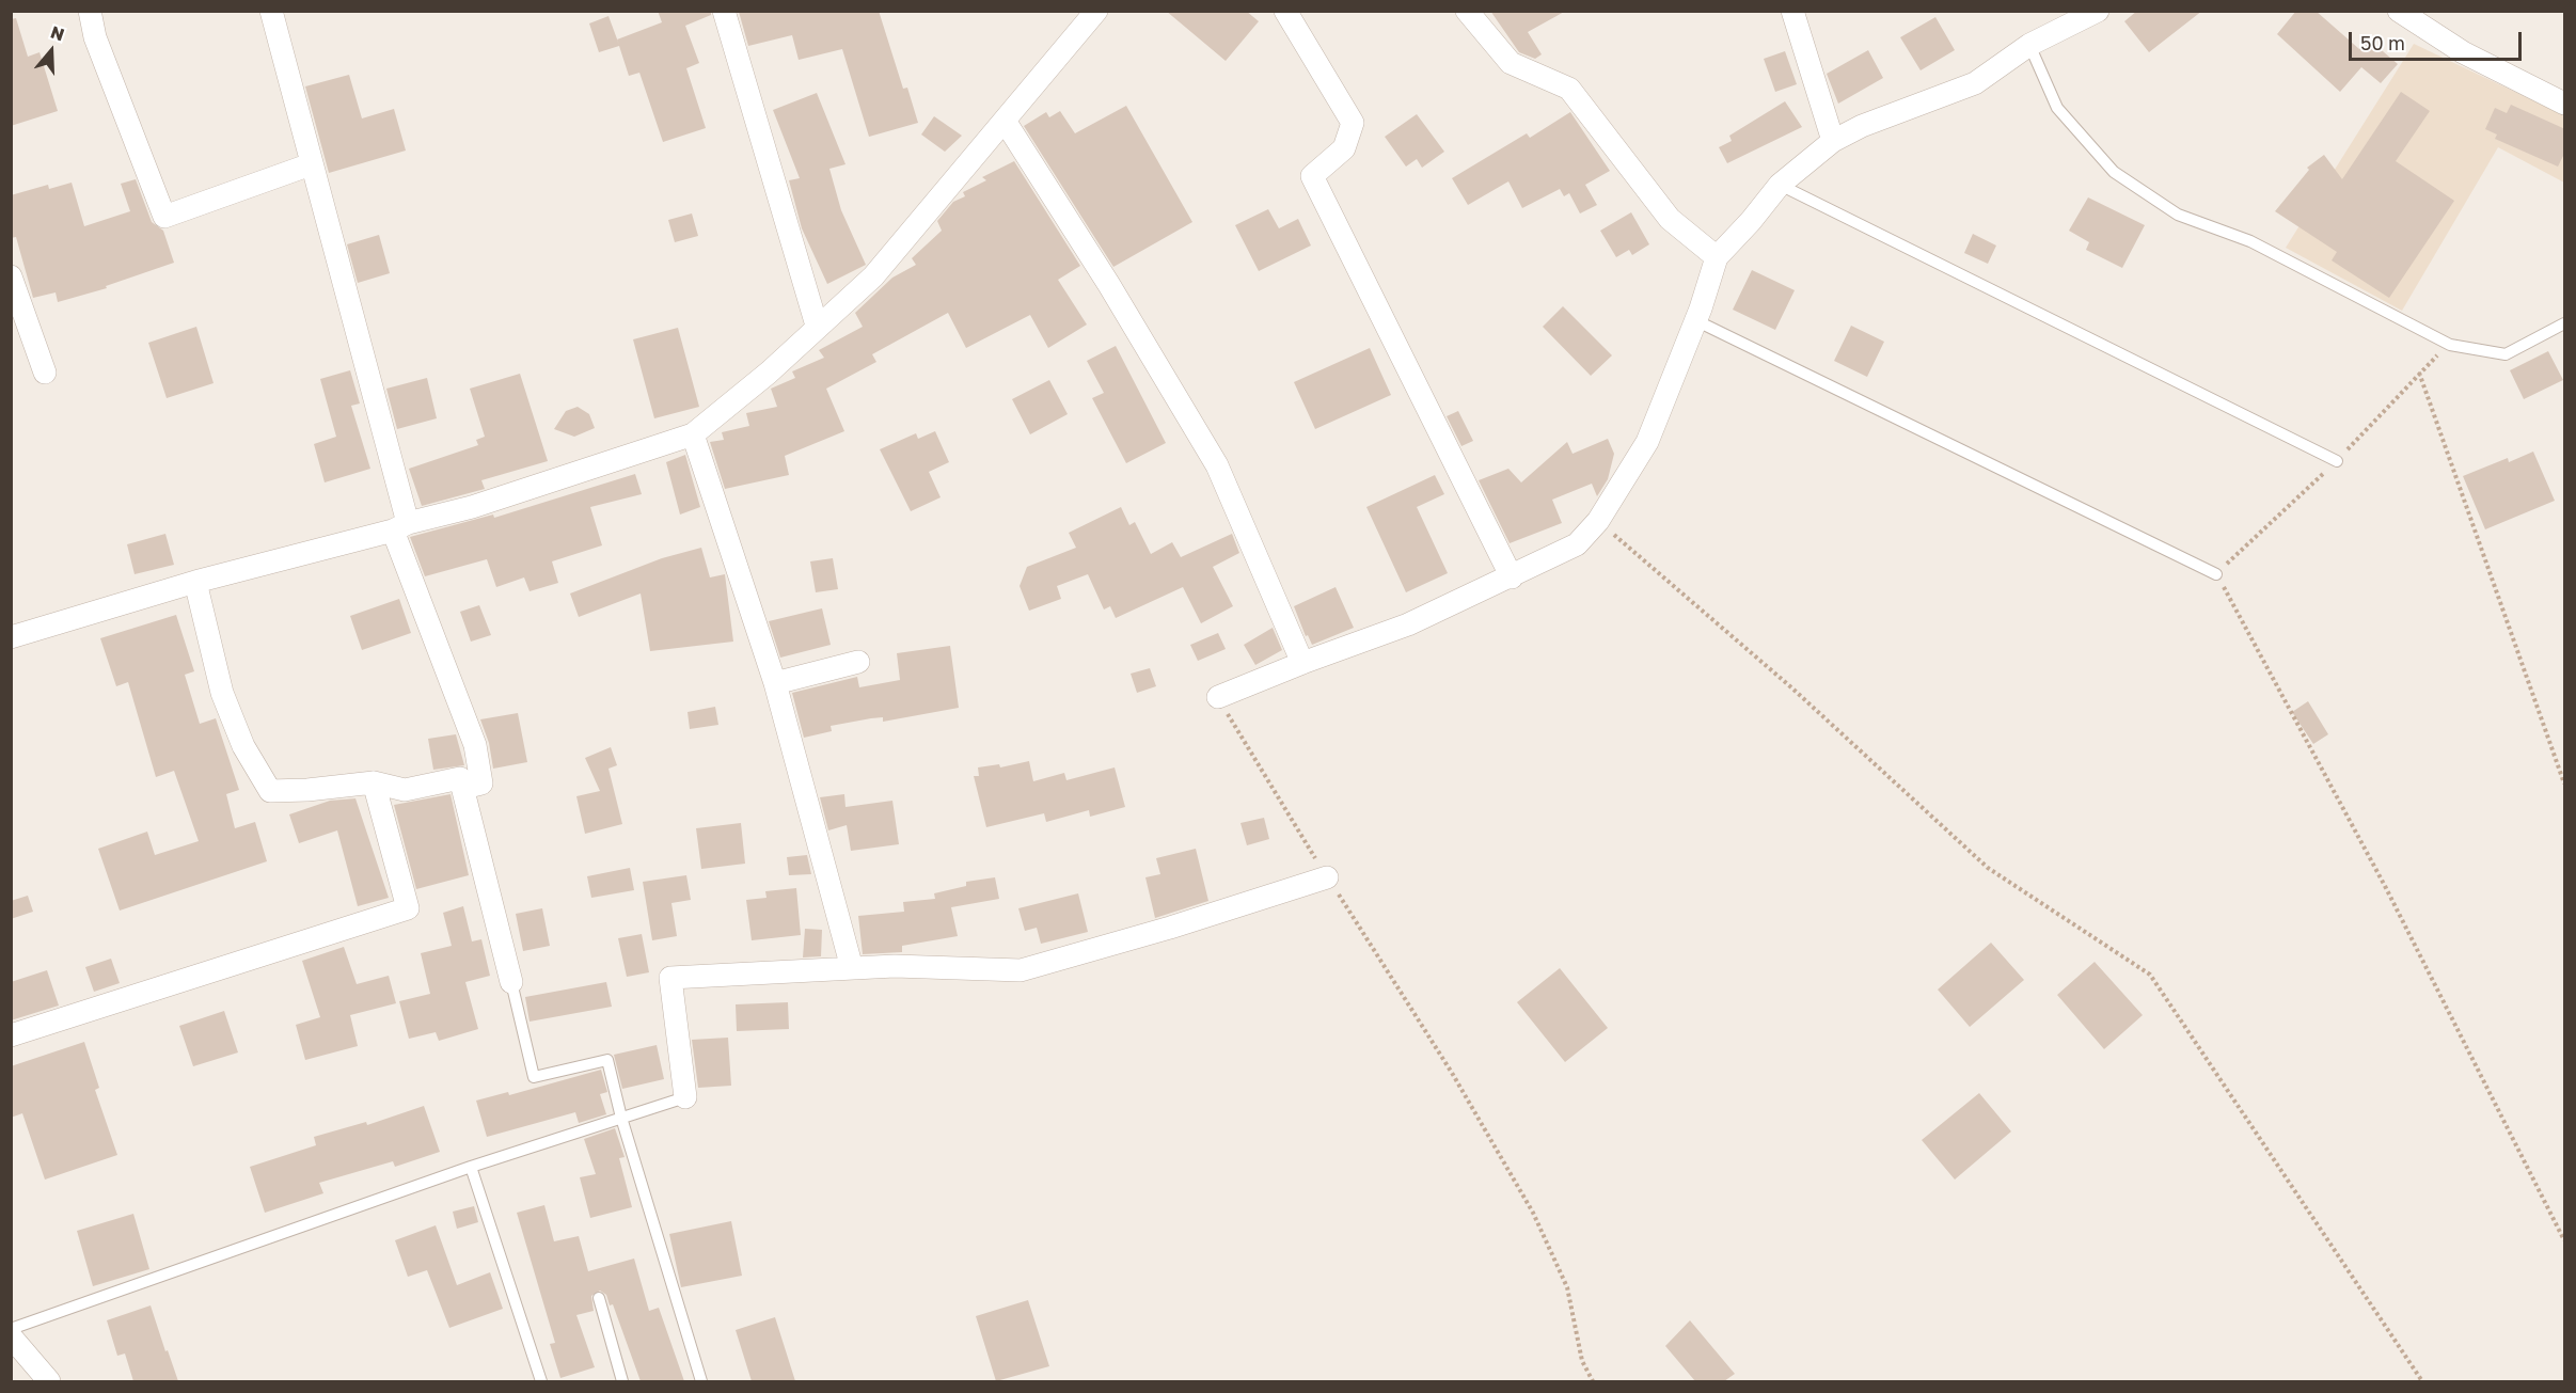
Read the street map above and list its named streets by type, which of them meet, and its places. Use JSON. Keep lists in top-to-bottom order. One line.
{"scale_bar":"50 m","north":"top"}
